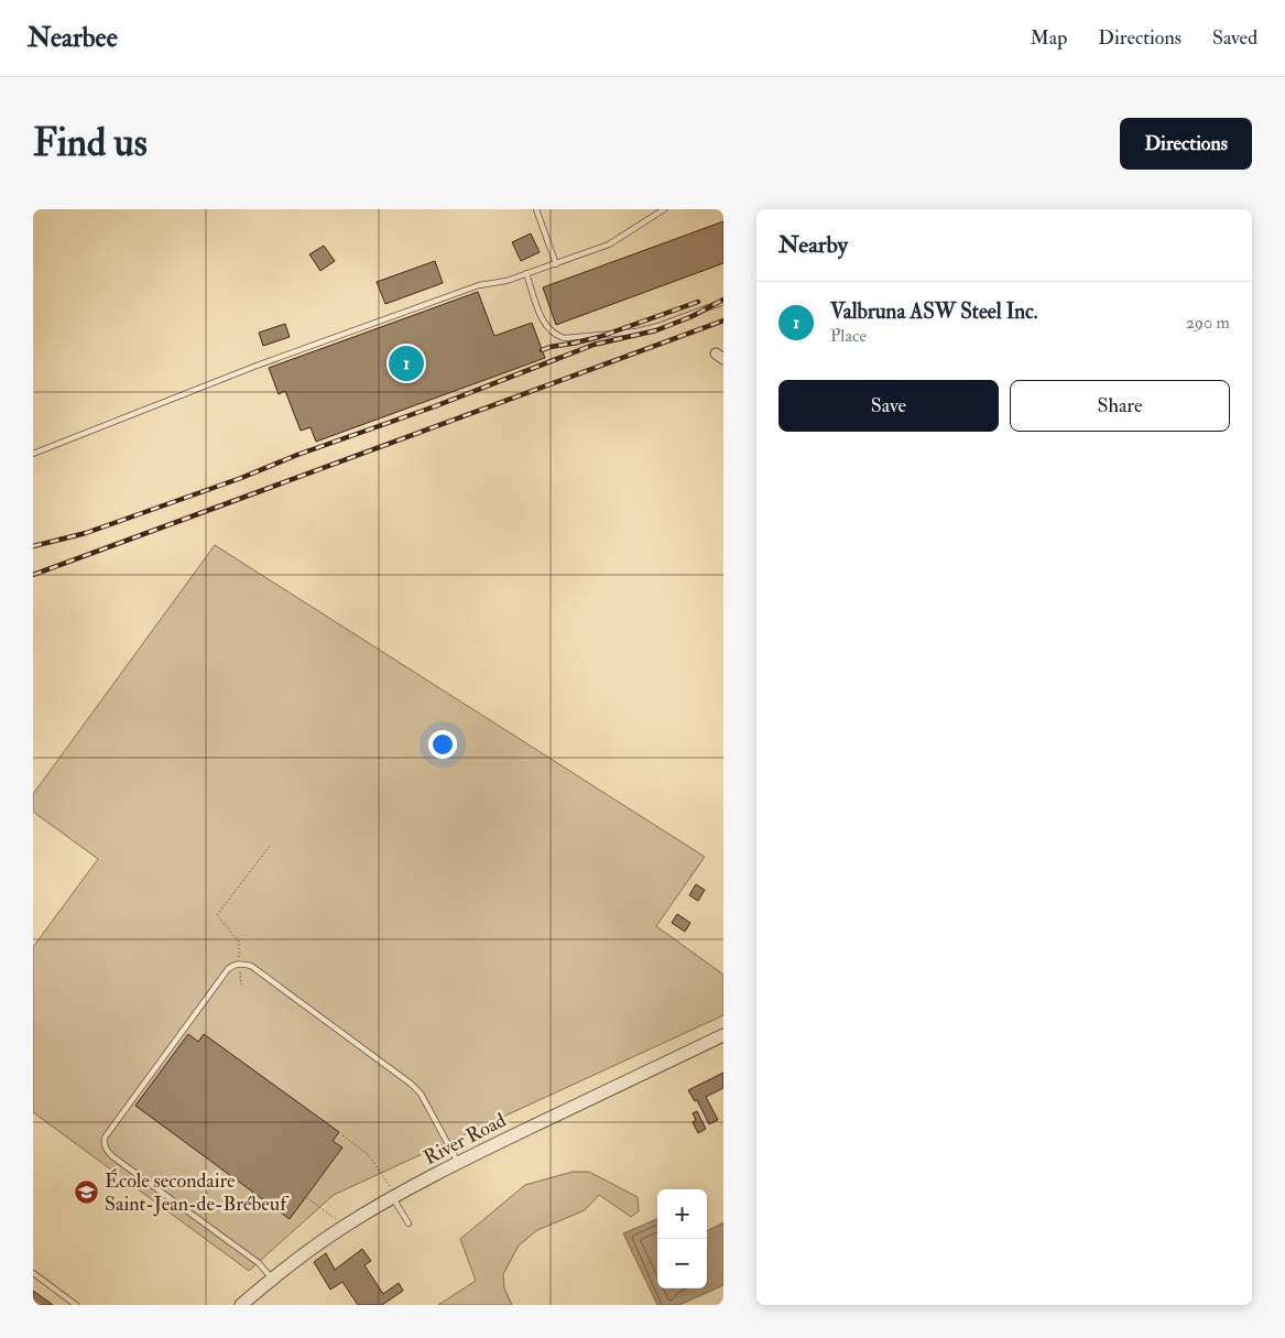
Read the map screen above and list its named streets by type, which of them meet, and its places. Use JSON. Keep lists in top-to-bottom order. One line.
{"streets":{"street":["River Road"]},"places":{"school or university":["École secondaire Saint-Jean-de-Brébeuf"]},"page":{"header":"Nearbee","nav":["Map","Directions","Saved"],"buttons":["Directions",["Save","Share"]],"title":"Find us","heading":"Nearby","list":[{"mark":"1","name":"Valbruna ASW Steel Inc.","note":"Place","value":"290 m"}],"pins":"1","map_buttons":["+","−"]}}
